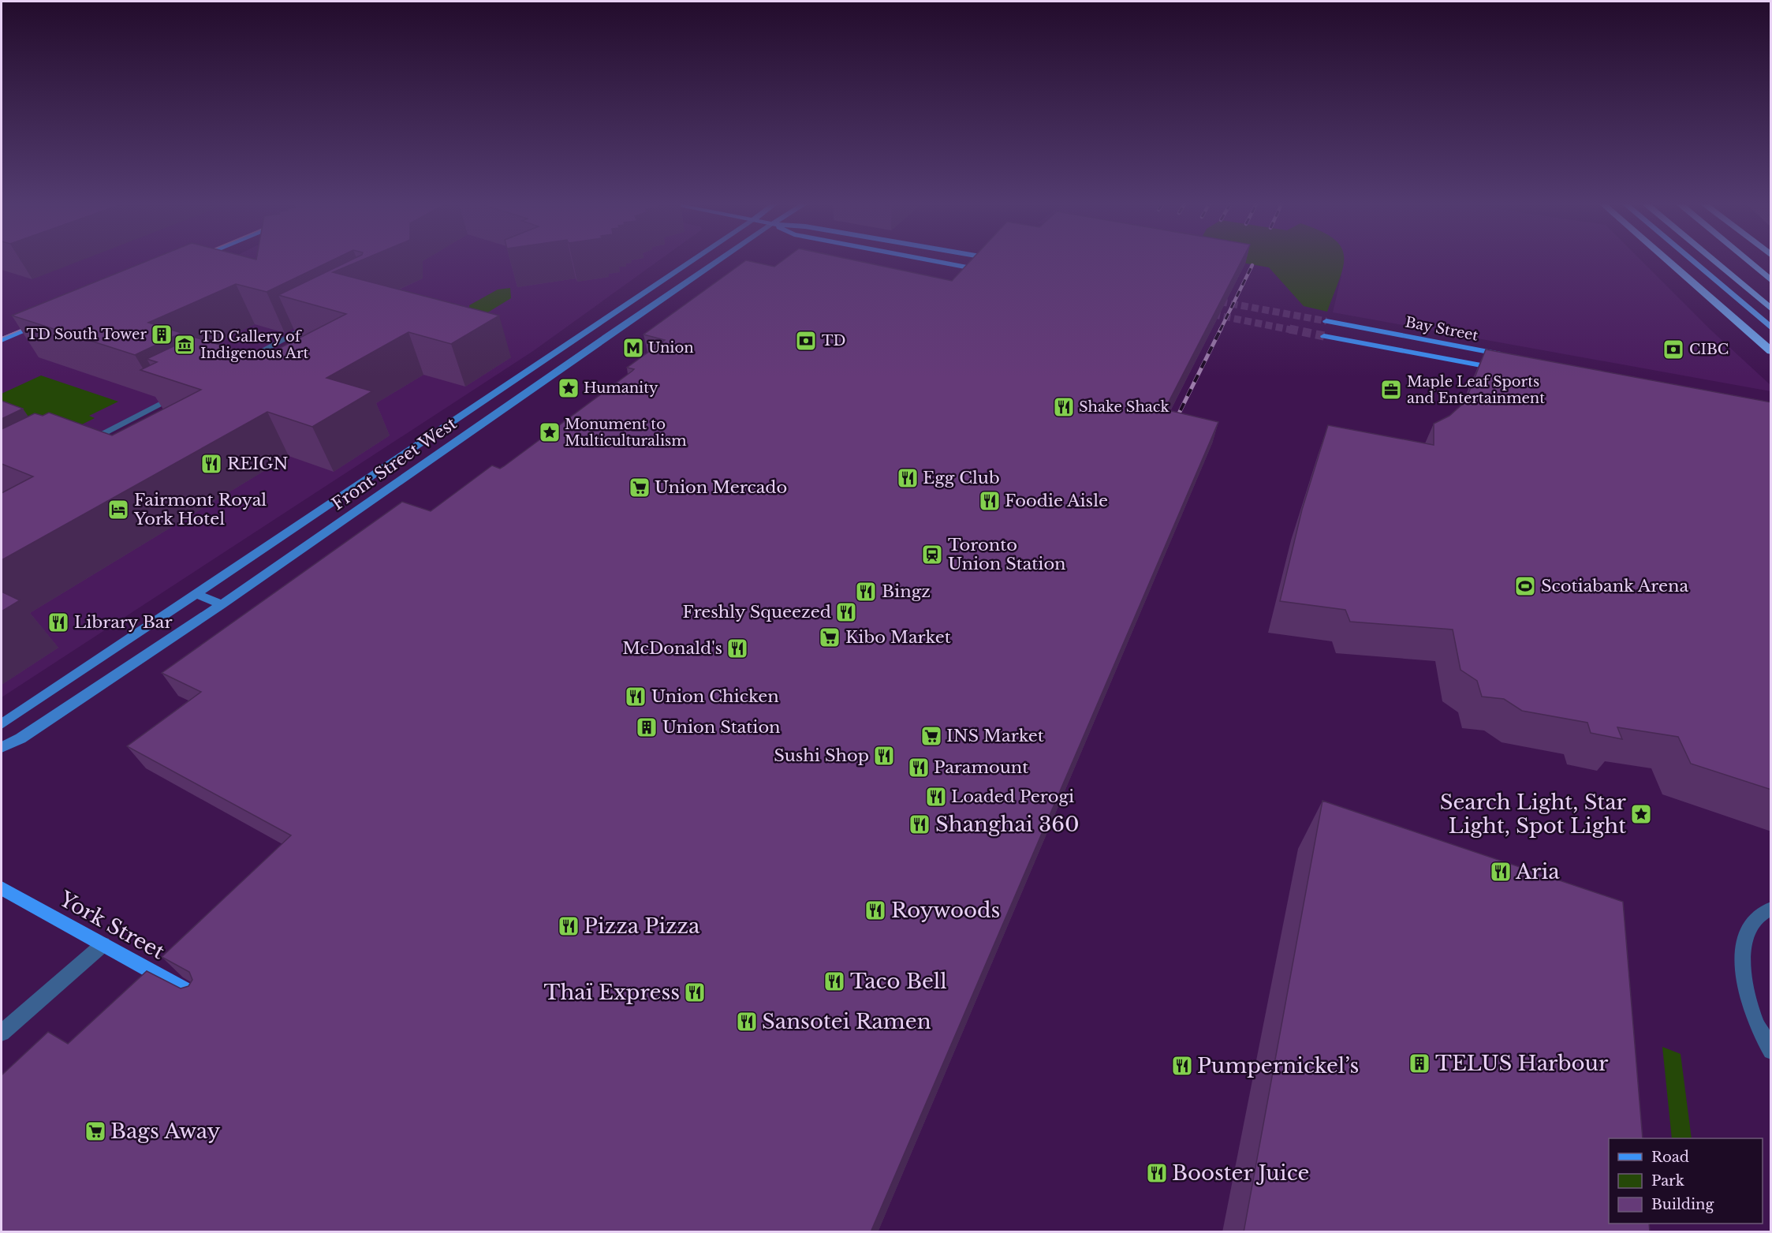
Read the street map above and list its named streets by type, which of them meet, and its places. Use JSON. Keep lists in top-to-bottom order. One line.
{"streets":{"main road":["Bay Street","Front Street West","York Street"]},"places":{"building":["TD South Tower","Union Station","TELUS Harbour"],"bank":["TD","CIBC"],"museum":["TD Gallery of Indigenous Art"],"metro station":["Union"],"place":["Humanity","Monument to Multiculturalism","Search Light, Star Light, Spot Light"],"office":["Maple Leaf Sports and Entertainment"],"restaurant":["Shake Shack","REIGN","Egg Club","Foodie Aisle","Bingz","Freshly Squeezed","Library Bar","McDonald's","Union Chicken","Sushi Shop","Paramount","Loaded Perogi","Shanghai 360","Aria","Roywoods","Pizza Pizza","Taco Bell","Thaï Express","Sansotei Ramen","Pumpernickel’s","Booster Juice"],"supermarket":["Union Mercado","Kibo Market","INS Market","Bags Away"],"hotel":["Fairmont Royal York Hotel"],"station":["Toronto Union Station"],"sports":["Scotiabank Arena"]},"legend":["Road","Park","Building"]}
